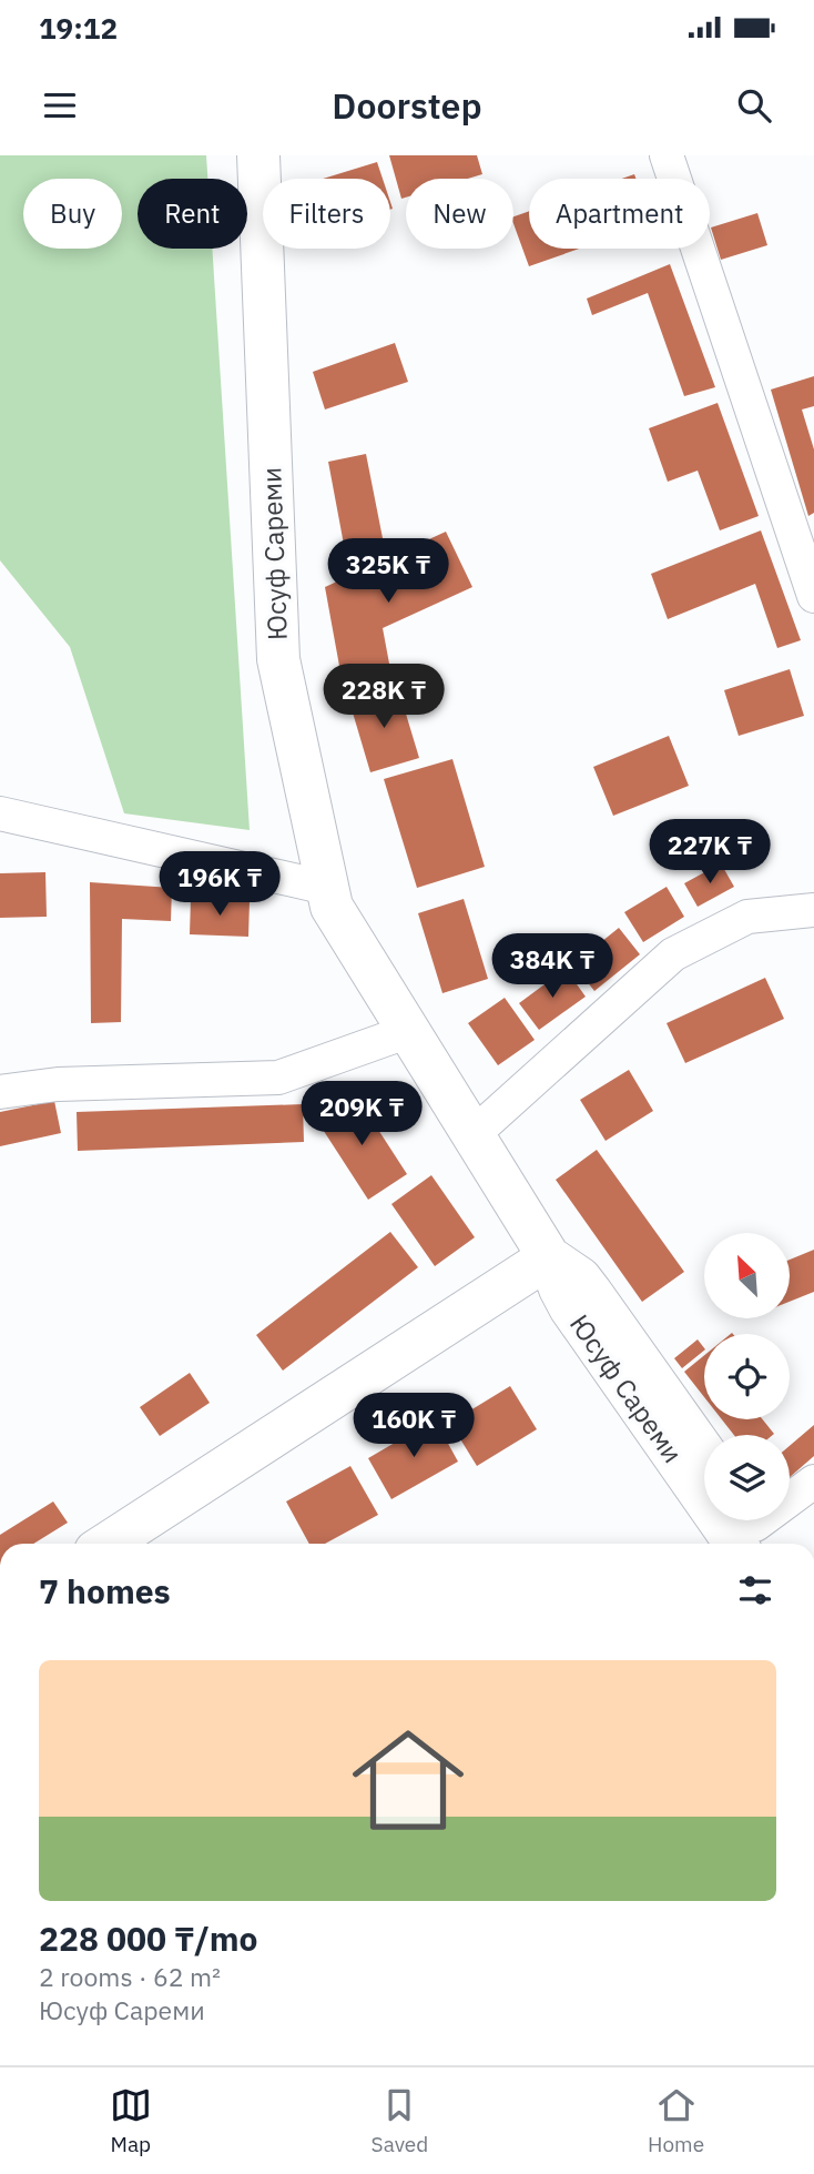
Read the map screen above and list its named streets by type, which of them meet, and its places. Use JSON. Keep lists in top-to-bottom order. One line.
{"streets":{"main road":["Юсуф Сареми"]},"north":"top left","page":{"status":"19:12","header":"Doorstep","chip":["Buy","Rent","Filters","New","Apartment"],"price":["325K ₸","228K ₸","227K ₸","196K ₸","384K ₸","209K ₸","160K ₸"],"heading":"7 homes","list":[{"name":"228 000 ₸/mo","note":"2 rooms · 62 m² · Юсуф Сареми"}],"tabs":["Map","Saved","Home"]}}
